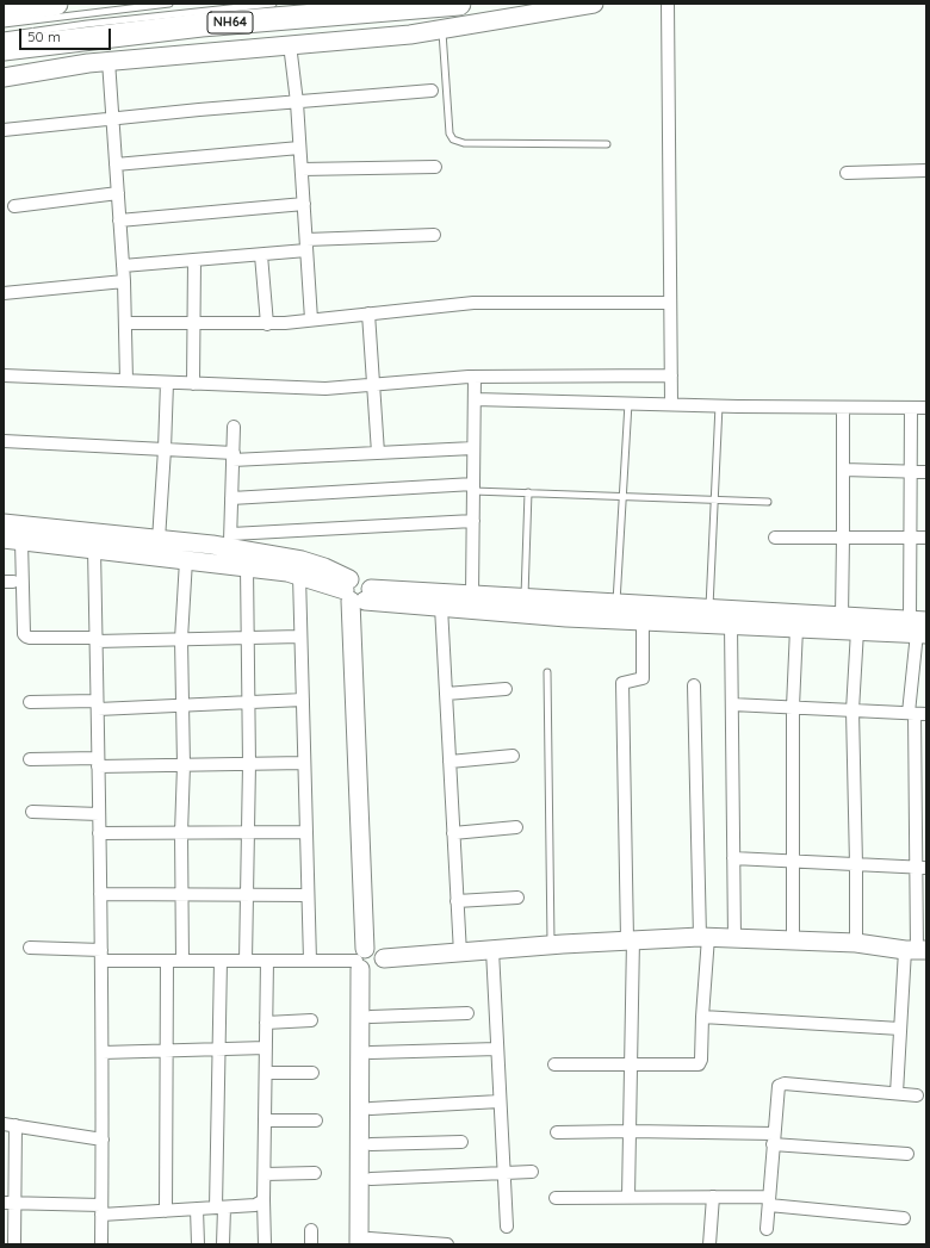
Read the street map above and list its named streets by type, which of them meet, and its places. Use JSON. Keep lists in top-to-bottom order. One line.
{"streets":{"highway":["NH64"]},"scale_bar":"50 m"}
